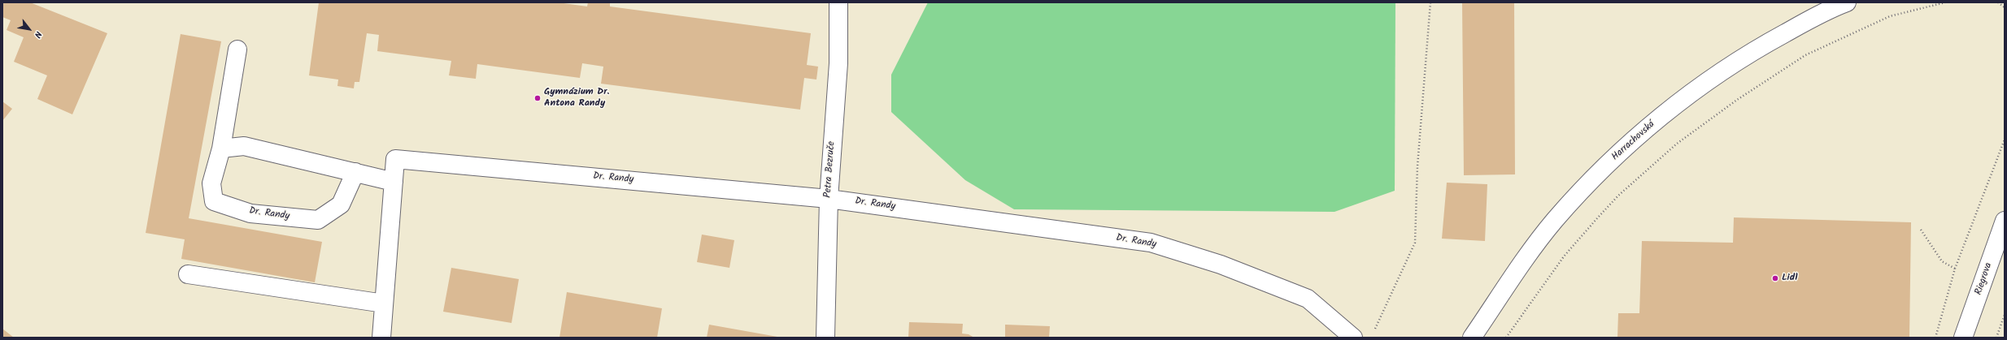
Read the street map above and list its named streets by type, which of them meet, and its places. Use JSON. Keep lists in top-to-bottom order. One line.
{"streets":{"street":["Harrachovská","Petra Bezruče","Dr. Randy","Riegrova"]},"crossings":[["Petra Bezruče","Dr. Randy"]],"places":["Gymnázium Dr. Antona Randy","Lidl"],"north":"bottom right"}
